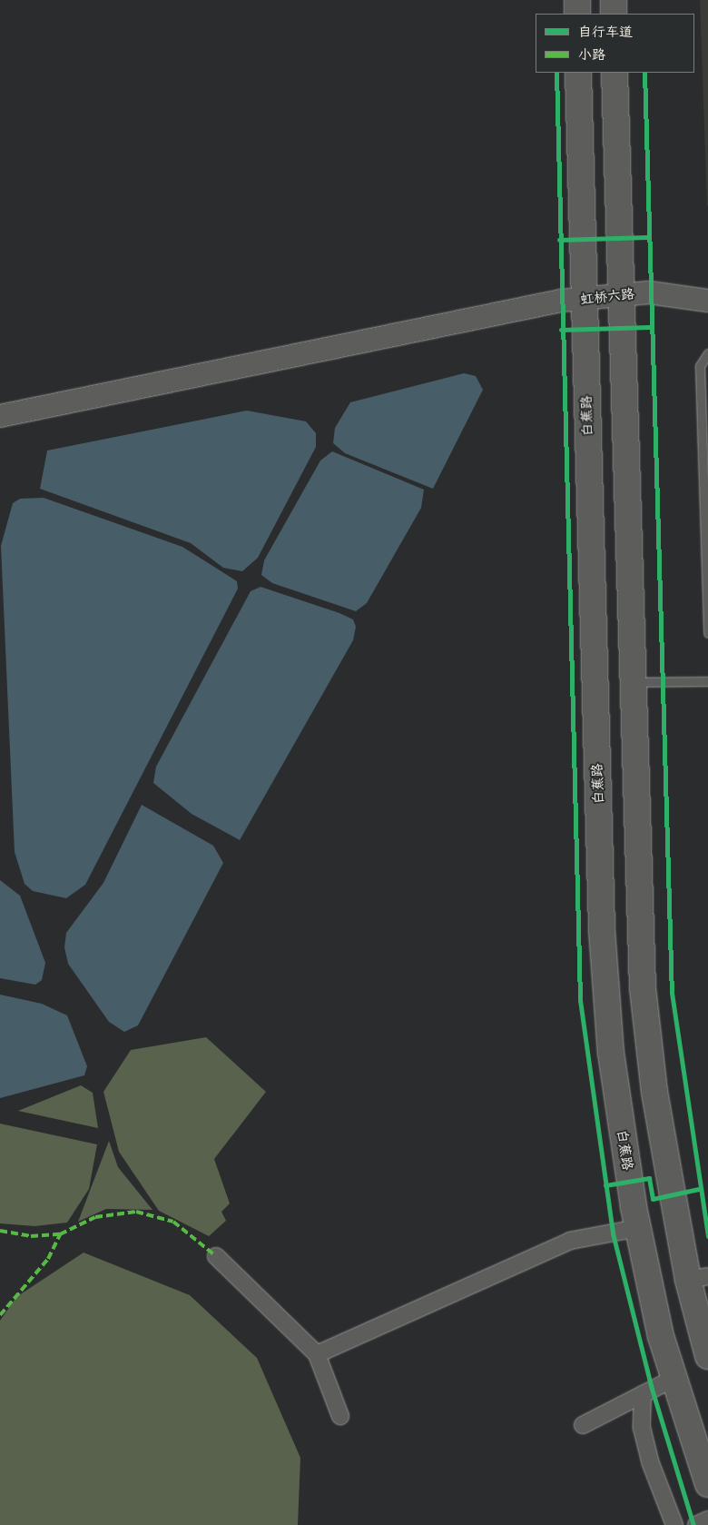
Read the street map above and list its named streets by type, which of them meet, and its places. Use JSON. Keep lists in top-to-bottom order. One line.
{"streets":{"main road":["白蕉路"],"street":["虹桥六路"]},"crossings":[["虹桥六路","白蕉路"]],"legend":["自行车道","小路"]}
